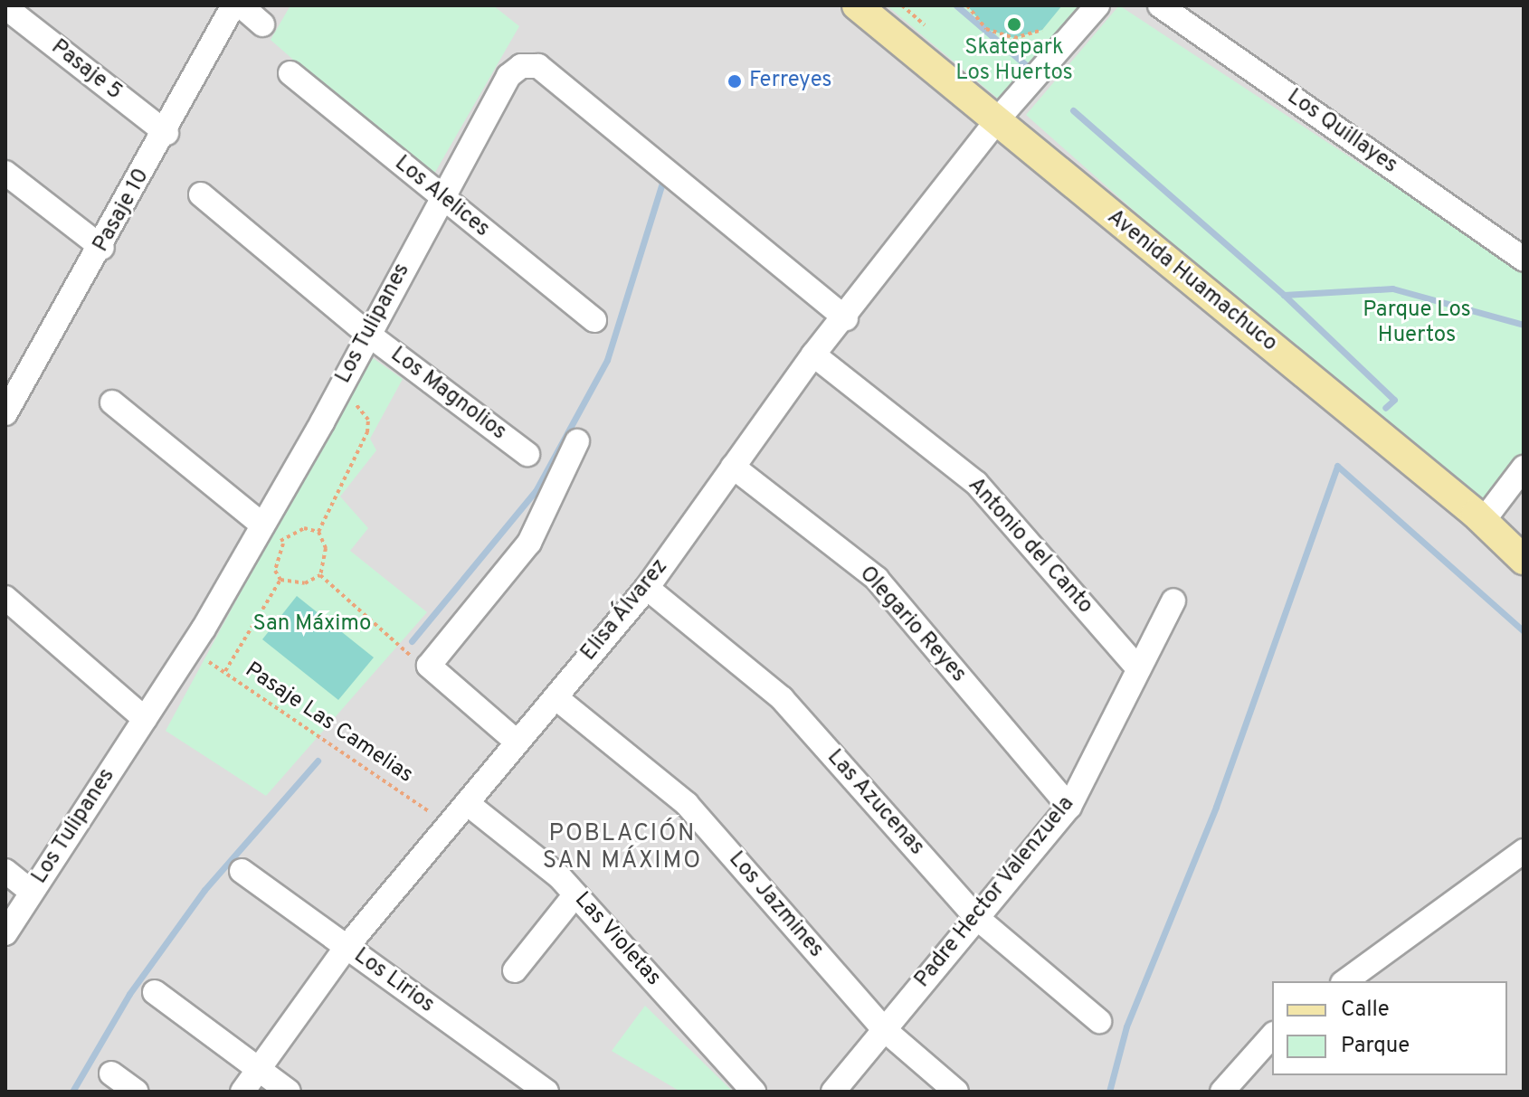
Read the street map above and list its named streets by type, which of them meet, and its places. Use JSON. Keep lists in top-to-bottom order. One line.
{"streets":{"main road":["Avenida Huamachuco"],"street":["Pasaje 5","Los Quillayes","Los Alelices","Pasaje 10","Los Tulipanes","Los Magnolios","Antonio del Canto","Elisa Álvarez","Olegario Reyes","Las Azucenas","Padre Hector Valenzuela","Los Jazmines","Las Violetas","Los Lirios"],"path":["Pasaje Las Camelias"]},"crossings":[["Pasaje 5","Pasaje 10"],["Los Alelices","Los Tulipanes"],["Avenida Huamachuco","Elisa Álvarez"],["Los Tulipanes","Los Magnolios"],["Los Tulipanes","Elisa Álvarez"],["Los Tulipanes","Pasaje Las Camelias"],["Antonio del Canto","Elisa Álvarez"],["Antonio del Canto","Padre Hector Valenzuela"],["Elisa Álvarez","Olegario Reyes"],["Elisa Álvarez","Pasaje Las Camelias"],["Elisa Álvarez","Las Azucenas"],["Elisa Álvarez","Los Jazmines"],["Elisa Álvarez","Las Violetas"],["Elisa Álvarez","Los Lirios"],["Olegario Reyes","Padre Hector Valenzuela"],["Las Azucenas","Padre Hector Valenzuela"],["Padre Hector Valenzuela","Los Jazmines"]],"districts":["POBLACIÓN SAN MÁXIMO"],"parks":["Parque Los Huertos","San Máximo"],"places":["Skatepark Los Huertos","Ferreyes"],"legend":["Calle","Parque"]}
